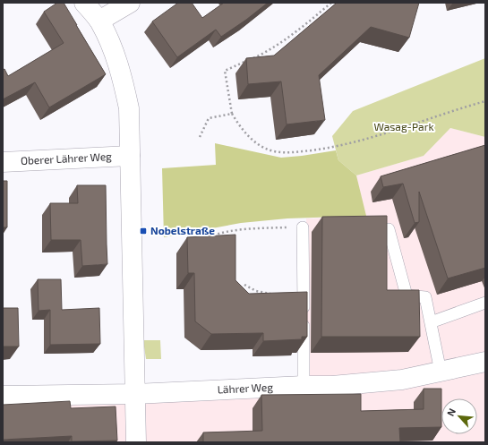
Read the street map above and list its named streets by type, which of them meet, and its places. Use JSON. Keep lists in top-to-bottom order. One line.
{"streets":{"street":["Oberer Lährer Weg","Lährer Weg"]},"parks":["Wasag-Park"],"places":{"transit":["Nobelstraße"]},"north":"top left"}
